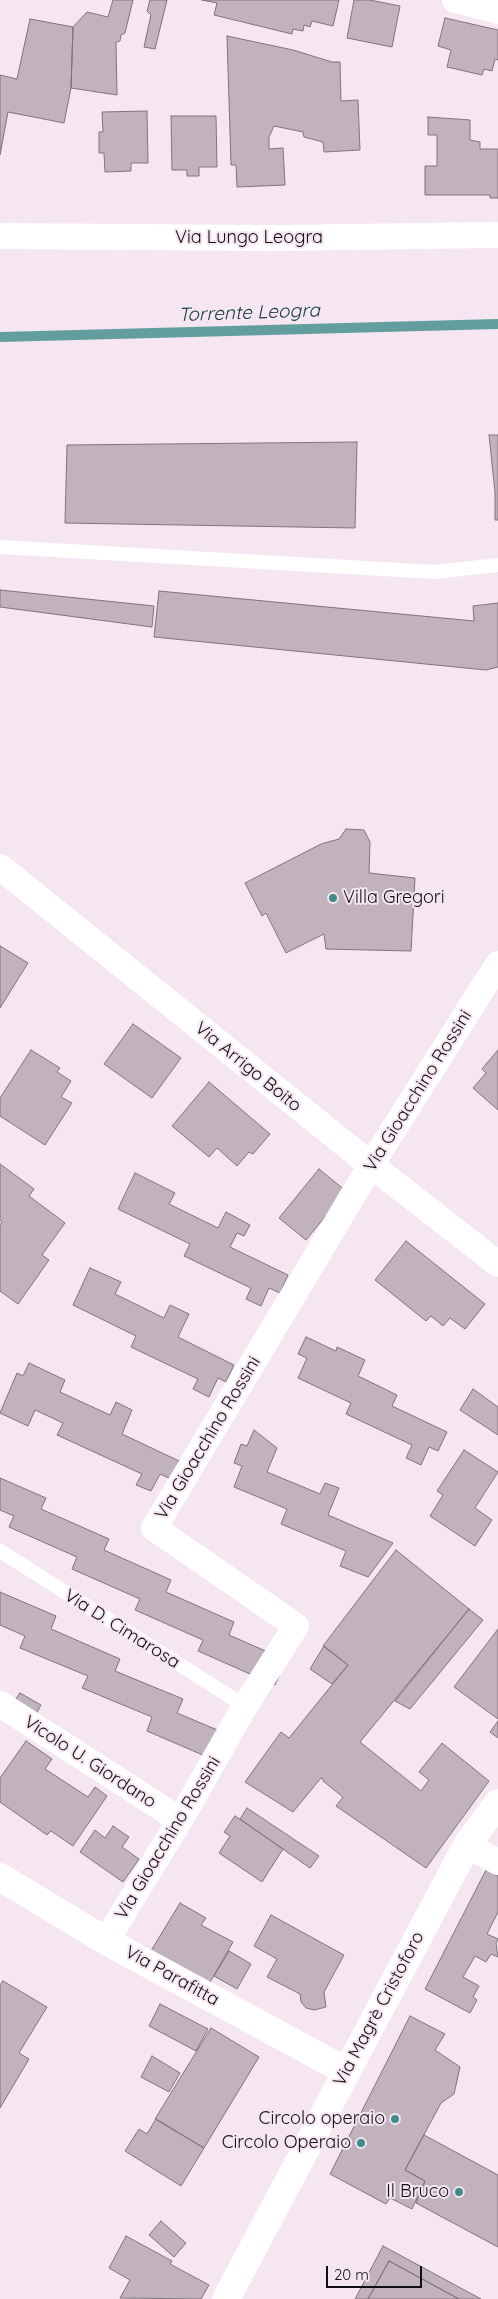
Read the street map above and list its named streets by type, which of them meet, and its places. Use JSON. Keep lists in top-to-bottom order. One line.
{"streets":{"street":["Via Lungo Leogra","Via Arrigo Boito","Via Gioacchino Rossini","Vicolo U. Giordano","Via Parafitta","Via Magrè Cristoforo"],"lane":["Via D. Cimarosa"]},"crossings":[["Via Arrigo Boito","Via Gioacchino Rossini"],["Via Gioacchino Rossini","Via D. Cimarosa"],["Via Gioacchino Rossini","Vicolo U. Giordano"],["Via Gioacchino Rossini","Via Parafitta"],["Via Parafitta","Via Magrè Cristoforo"]],"water":["Torrente Leogra"],"places":["Villa Gregori","Circolo operaio","Circolo Operaio","Il Bruco"],"scale_bar":"20 m"}
